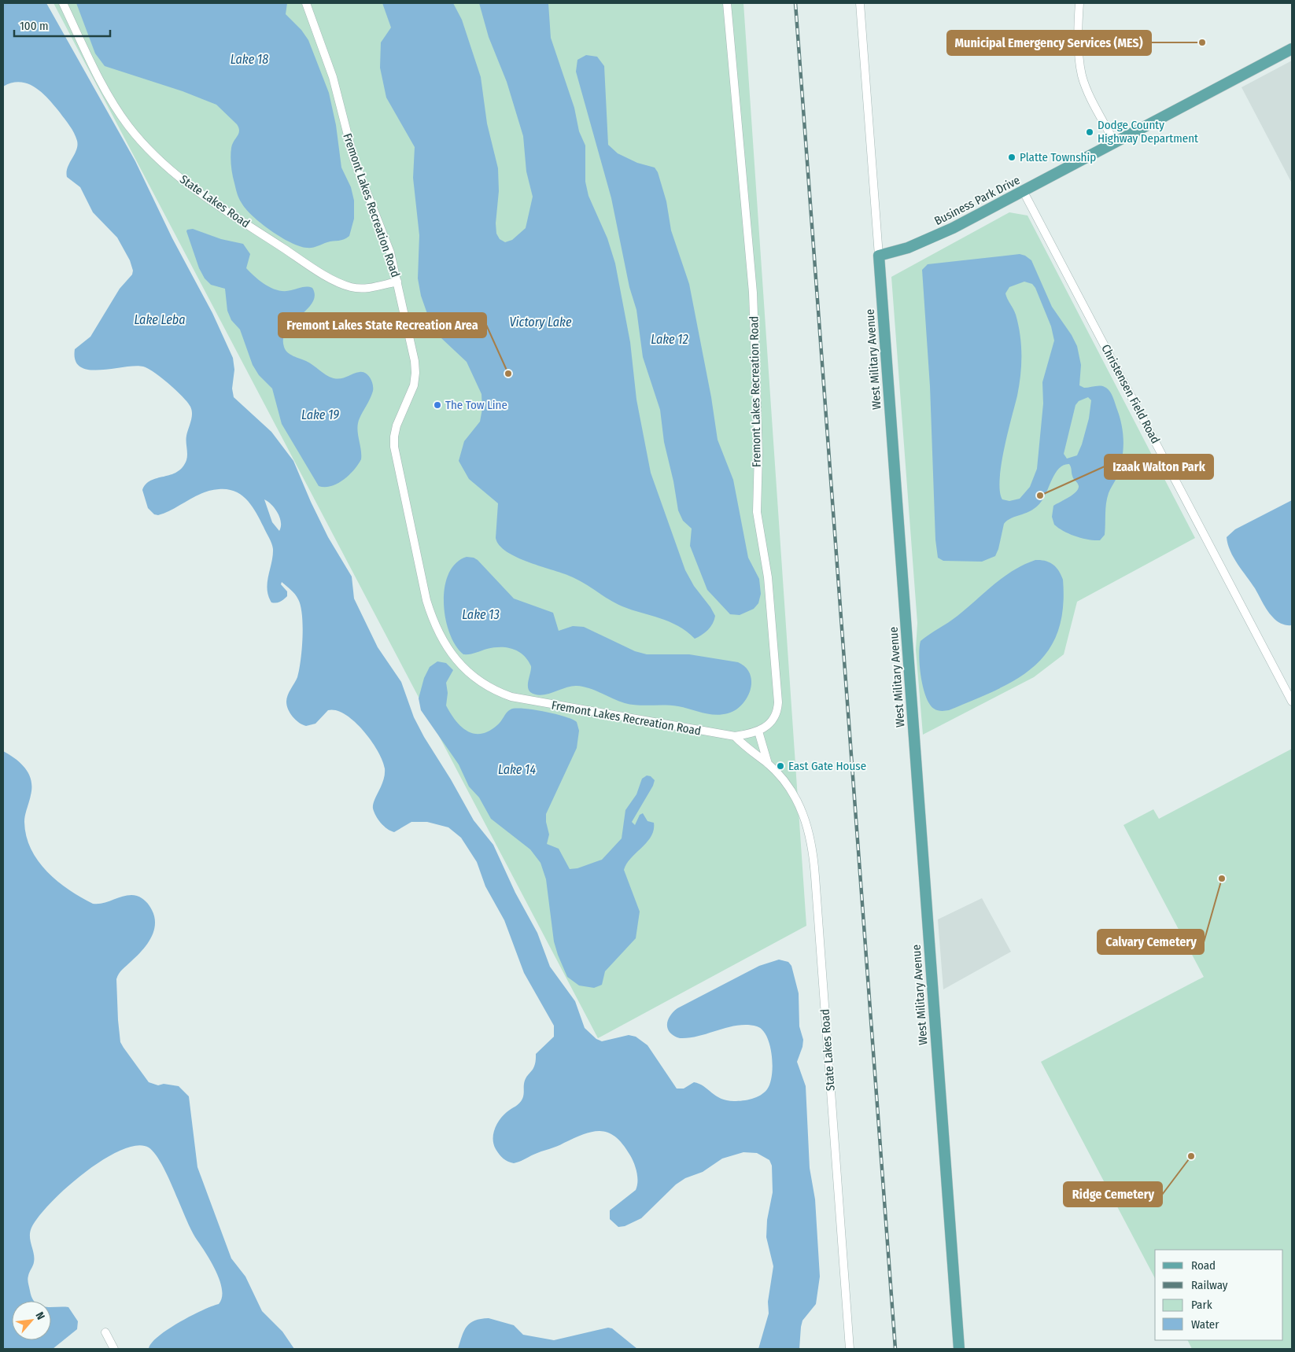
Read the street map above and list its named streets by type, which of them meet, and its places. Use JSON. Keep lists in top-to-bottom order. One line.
{"streets":{"main road":["Business Park Drive","West Military Avenue"],"street":["State Lakes Road","Fremont Lakes Recreation Road","Christensen Field Road"]},"crossings":[["Business Park Drive","West Military Avenue"],["Business Park Drive","Christensen Field Road"],["State Lakes Road","Fremont Lakes Recreation Road"]],"water":["Lake 18","Lake Leba","Victory Lake","Lake 12","Lake 19","Lake 13","Lake 14"],"places":["Municipal Emergency Services (MES)","Dodge County Highway Department","Platte Township","Fremont Lakes State Recreation Area","The Tow Line","Izaak Walton Park","East Gate House","Calvary Cemetery","Ridge Cemetery"],"legend":["Road","Railway","Park","Water"],"scale_bar":"100 m","north":"top right"}
